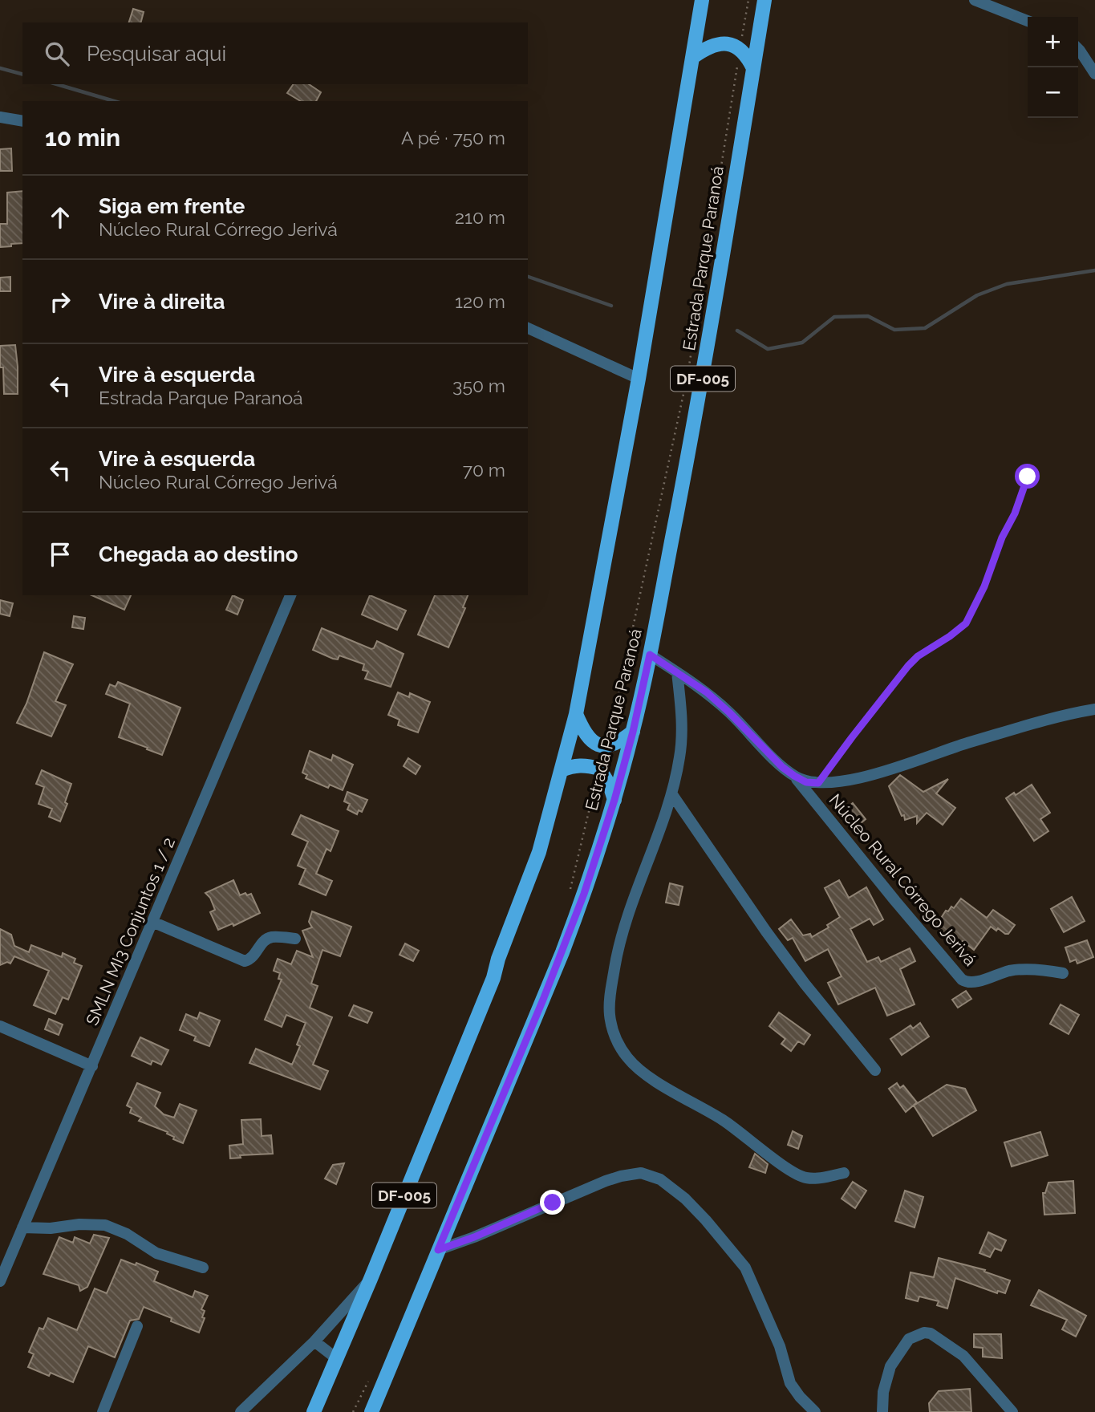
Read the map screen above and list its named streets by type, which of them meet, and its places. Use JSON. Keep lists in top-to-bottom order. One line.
{"streets":{"main road":["Estrada Parque Paranoá","DF-005"],"street":["Núcleo Rural Córrego Jerivá","SMLN MI3 Conjuntos 1 / 2"]},"page":{"map_buttons":["+","−"],"search":"Pesquisar aqui","heading":["10 min","A pé · 750 m"],"list":[["Siga em frente","Núcleo Rural Córrego Jerivá","210 m"],["Vire à direita","120 m"],["Vire à esquerda","Estrada Parque Paranoá","350 m"],["Vire à esquerda","Núcleo Rural Córrego Jerivá","70 m"],"Chegada ao destino"]}}
